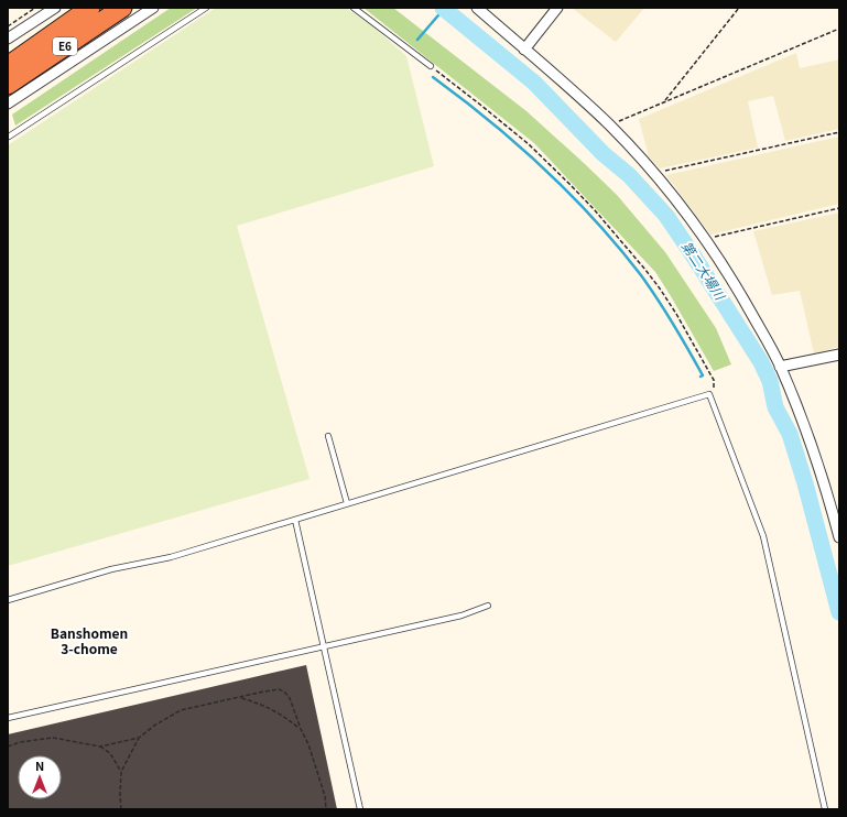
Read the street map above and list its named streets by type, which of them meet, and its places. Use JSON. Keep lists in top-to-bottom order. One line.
{"streets":{"highway":["E6"]},"districts":["Banshomen 3-chome"],"water":["第二大場川"],"north":"top"}
